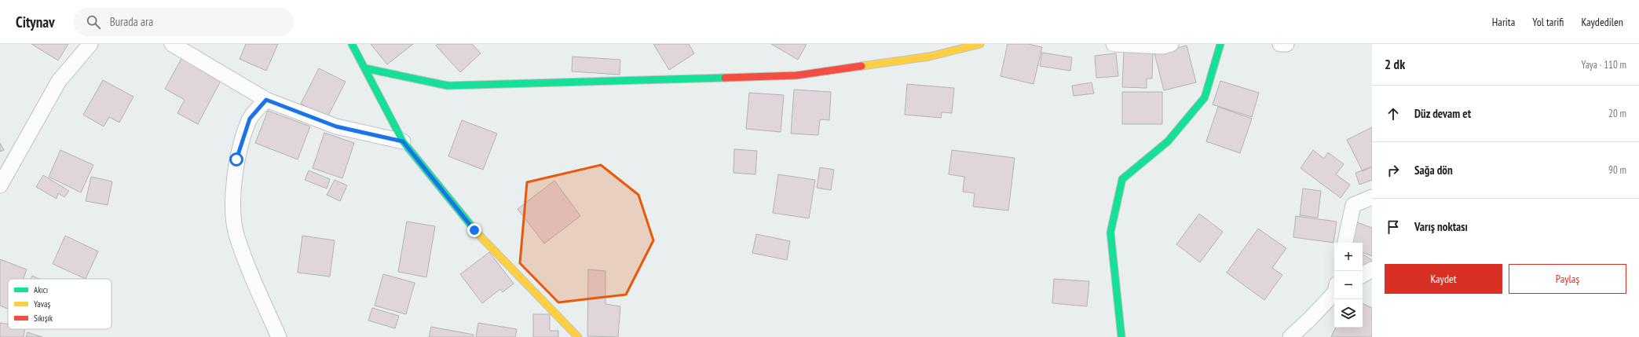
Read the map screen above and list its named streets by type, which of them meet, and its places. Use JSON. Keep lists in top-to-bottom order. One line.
{"legend":["Akıcı","Yavaş","Sıkışık"],"page":{"header":"Citynav","search":"Burada ara","nav":["Harita","Yol tarifi","Kaydedilen"],"heading":["2 dk","Yaya · 110 m"],"list":[["Düz devam et","20 m"],["Sağa dön","90 m"],"Varış noktası"],"map_buttons":["+","−"],"buttons":["Kaydet","Paylaş"]}}
